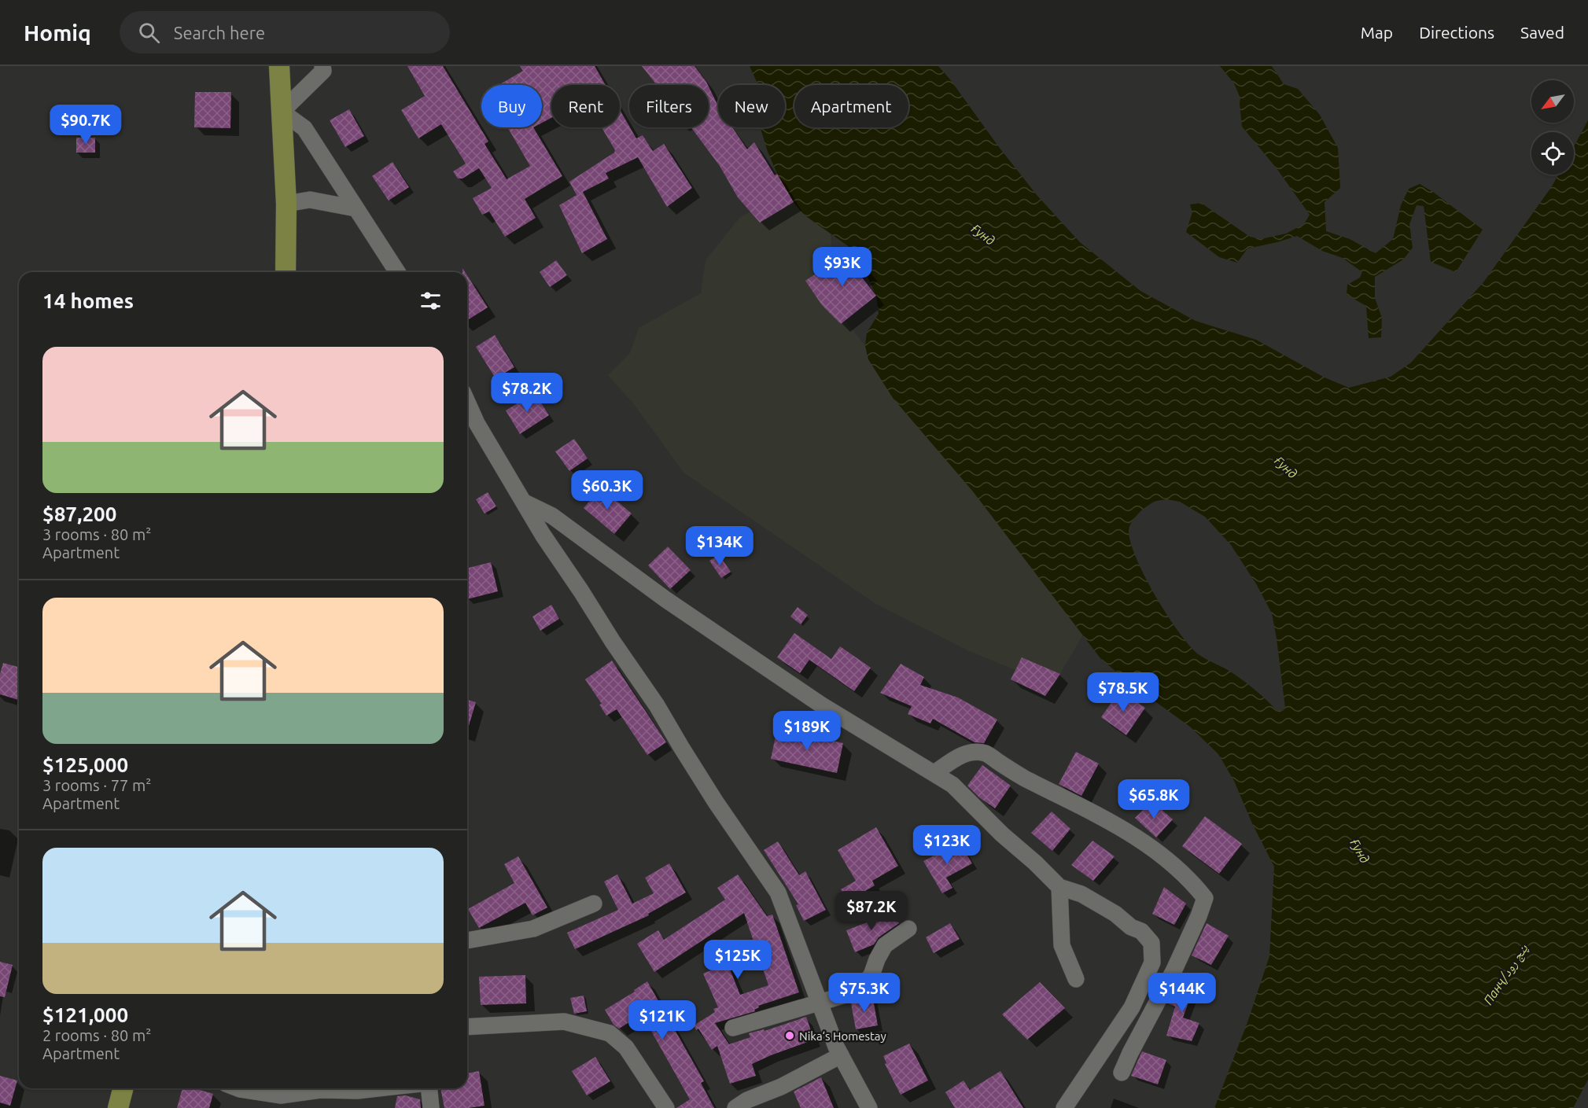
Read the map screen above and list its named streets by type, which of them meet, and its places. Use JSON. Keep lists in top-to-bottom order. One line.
{"water":["Ғунд","Панҷ/پنج رود"],"places":["Nika‘s Homestay"],"north":"bottom left","page":{"header":"Homiq","search":"Search here","nav":["Map","Directions","Saved"],"chip":["Buy","Rent","Filters","New","Apartment"],"price":["$90.7K","$93K","$78.2K","$60.3K","$134K","$78.5K","$189K","$65.8K","$123K","$87.2K","$125K","$75.3K","$144K","$121K"],"heading":"14 homes","list":[{"name":"$87,200","note":"3 rooms · 80 m² · Apartment"},{"name":"$125,000","note":"3 rooms · 77 m² · Apartment"},{"name":"$121,000","note":"2 rooms · 80 m² · Apartment"}]}}
